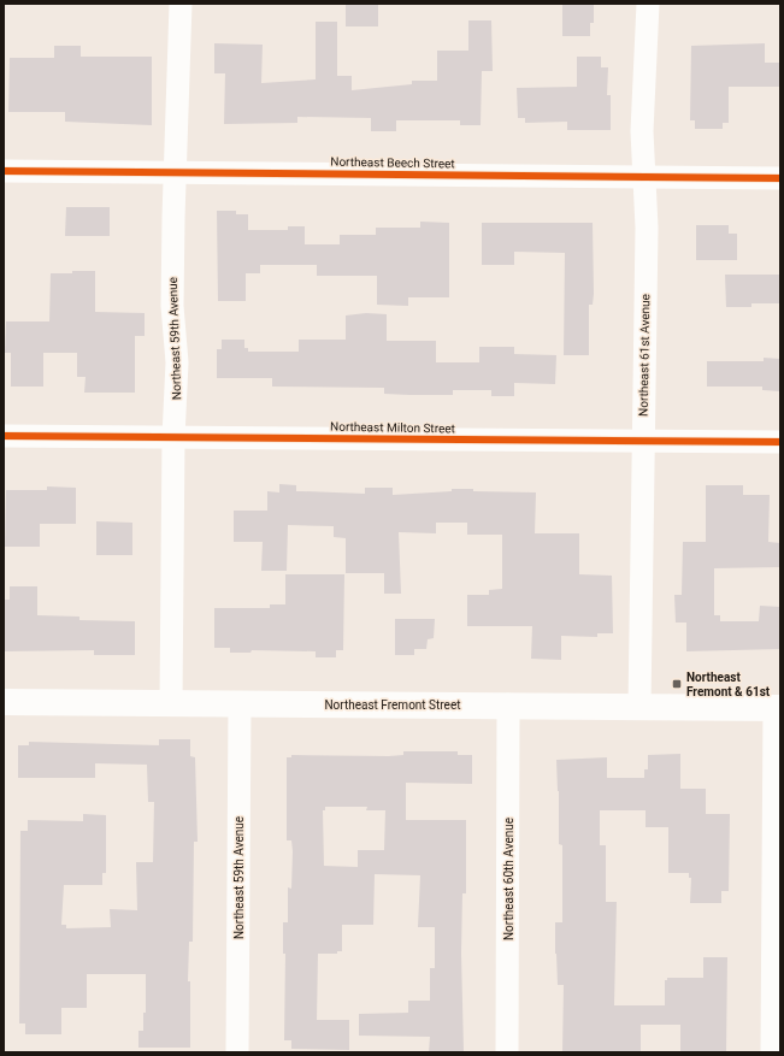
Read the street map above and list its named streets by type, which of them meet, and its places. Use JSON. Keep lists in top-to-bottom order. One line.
{"streets":{"main road":["Northeast Fremont Street"],"street":["Northeast Beech Street","Northeast 59th Avenue","Northeast 61st Avenue","Northeast Milton Street","Northeast 60th Avenue"]},"crossings":[["Northeast Beech Street","Northeast 59th Avenue"],["Northeast Beech Street","Northeast 61st Avenue"],["Northeast 59th Avenue","Northeast Milton Street"],["Northeast 59th Avenue","Northeast Fremont Street"],["Northeast 61st Avenue","Northeast Milton Street"],["Northeast 61st Avenue","Northeast Fremont Street"],["Northeast Fremont Street","Northeast 60th Avenue"]],"places":{"transit":["Northeast Fremont & 61st"]}}
